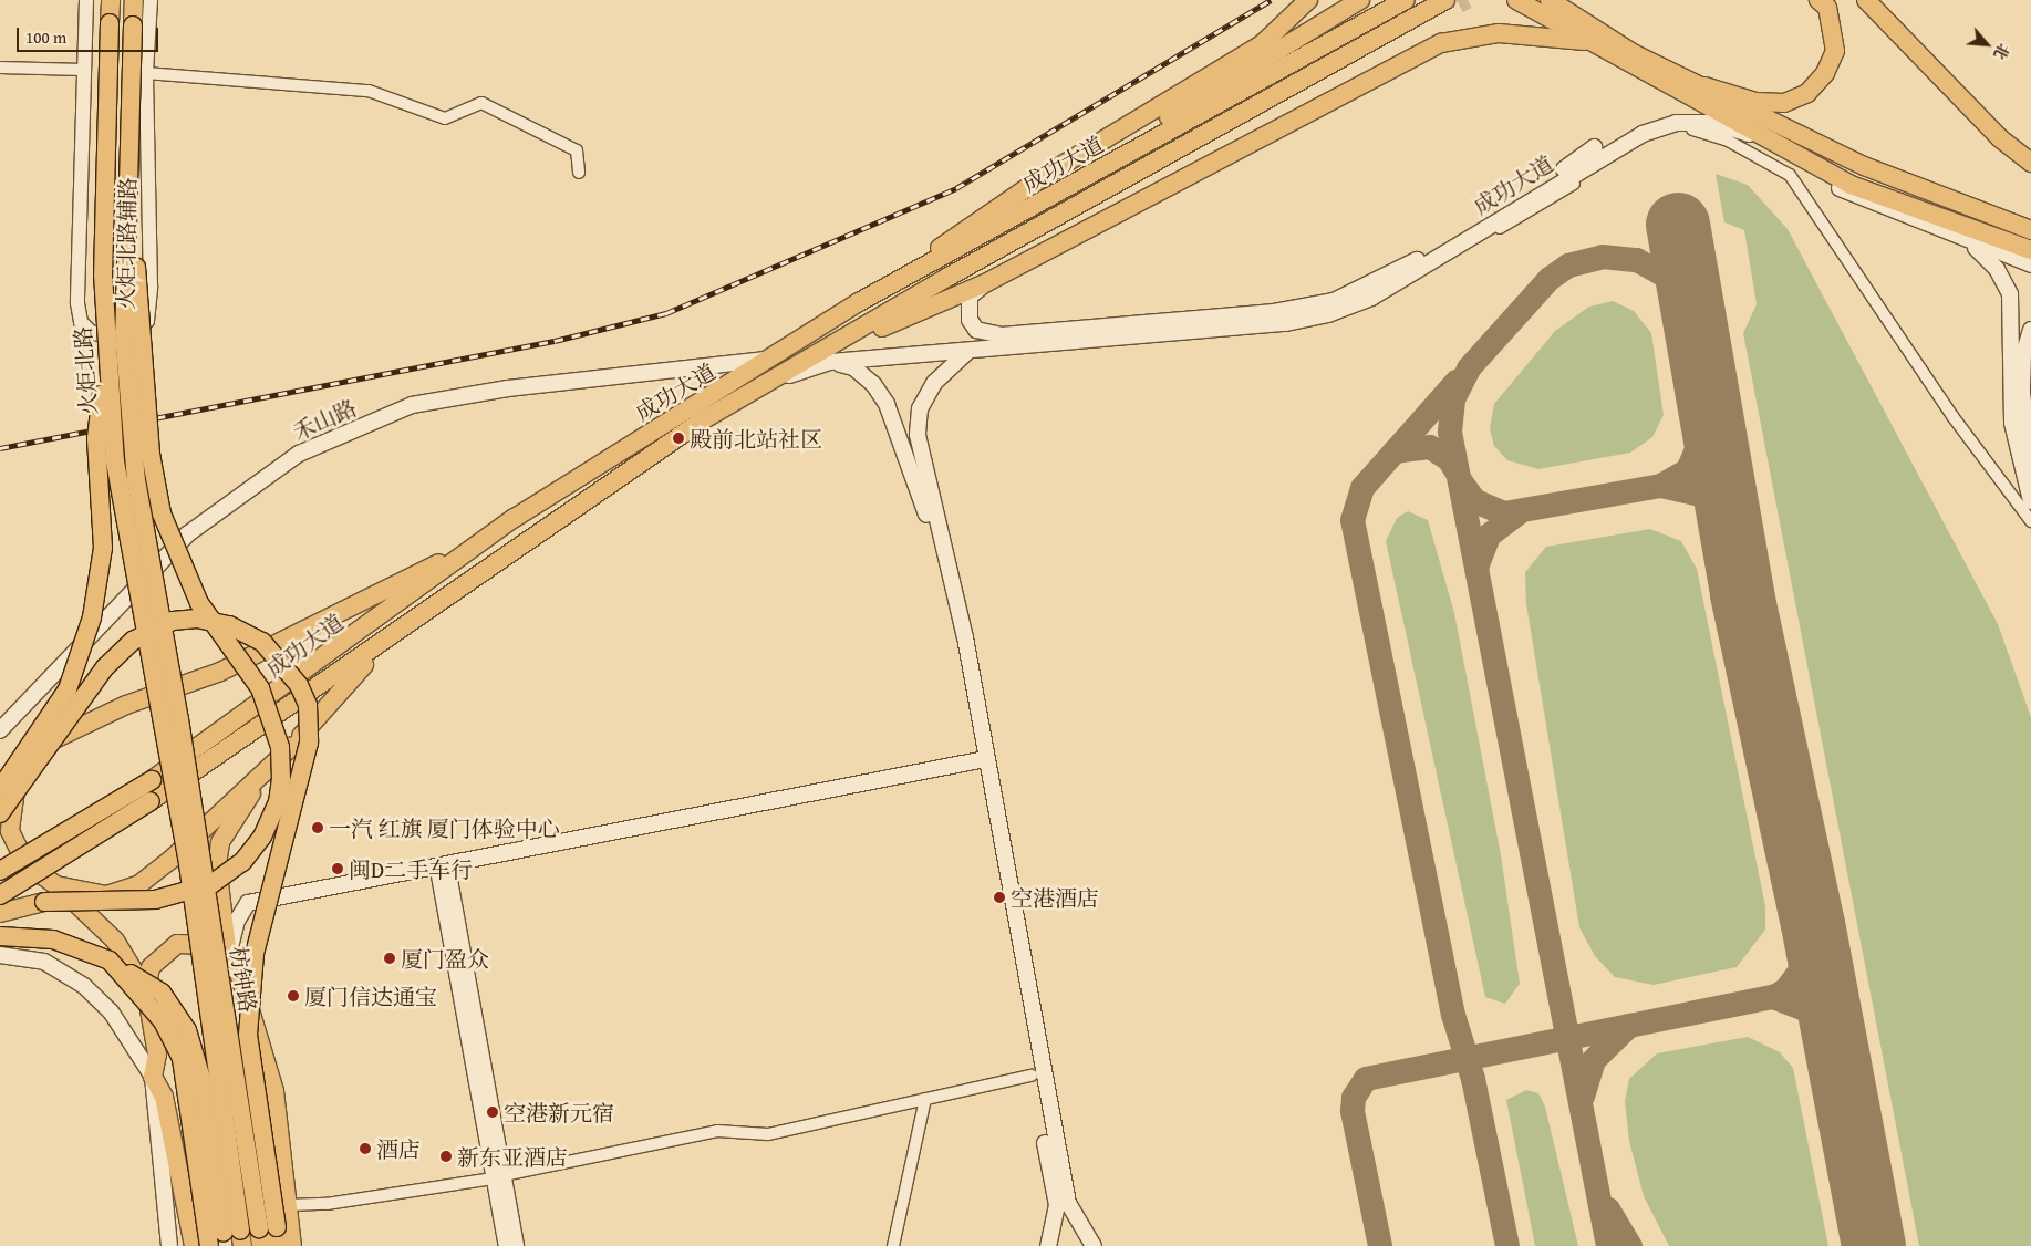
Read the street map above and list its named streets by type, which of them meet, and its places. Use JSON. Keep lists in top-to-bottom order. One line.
{"streets":{"main road":["成功大道","火炬北路","禾山路","枋钟路"],"street":["火炬北路辅路"]},"crossings":[["成功大道","禾山路"],["火炬北路","枋钟路"]],"places":["殿前北站社区","一汽 红旗 厦门体验中心","闽D二手车行","空港酒店","厦门盈众","厦门信达通宝","空港新元宿","酒店","新东亚酒店"],"scale_bar":"100 m","north":"bottom right"}
